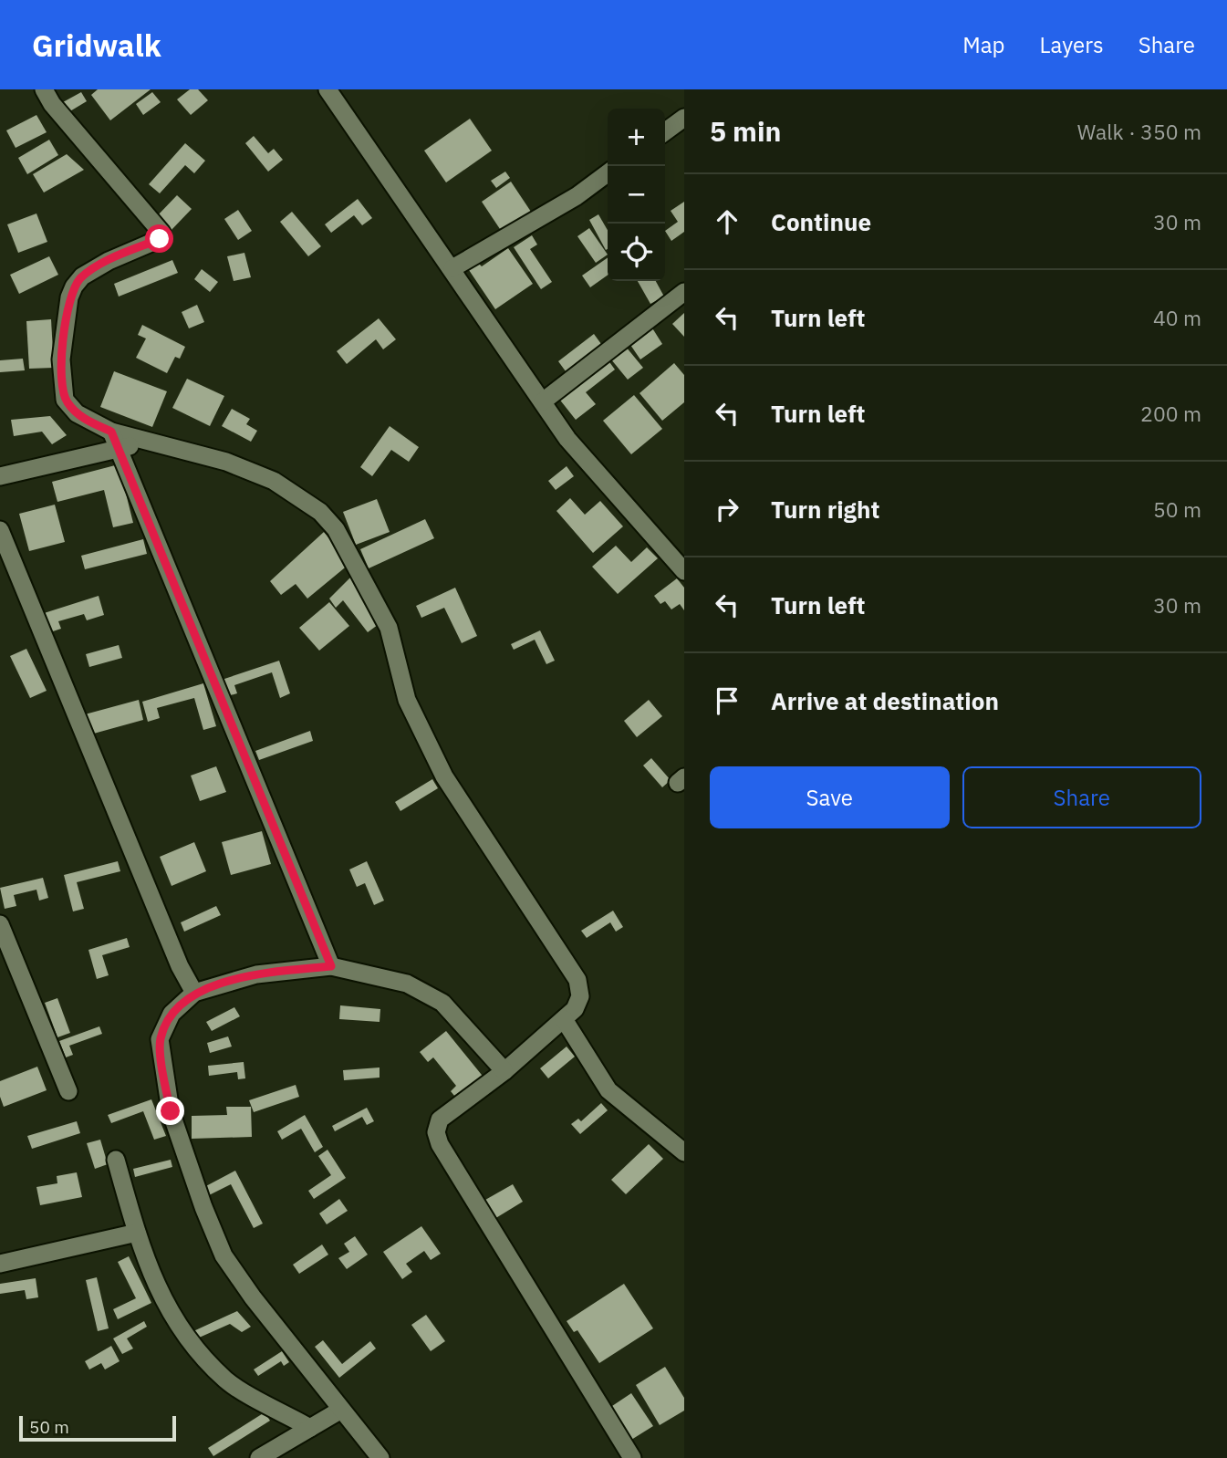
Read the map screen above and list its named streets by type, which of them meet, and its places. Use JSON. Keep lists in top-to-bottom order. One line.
{"scale_bar":"50 m","page":{"header":"Gridwalk","nav":["Map","Layers","Share"],"heading":["5 min","Walk · 350 m"],"map_buttons":["+","−"],"list":[["Continue","30 m"],["Turn left","40 m"],["Turn left","200 m"],["Turn right","50 m"],["Turn left","30 m"],"Arrive at destination"],"buttons":["Save","Share"],"scale":"50 m"}}
